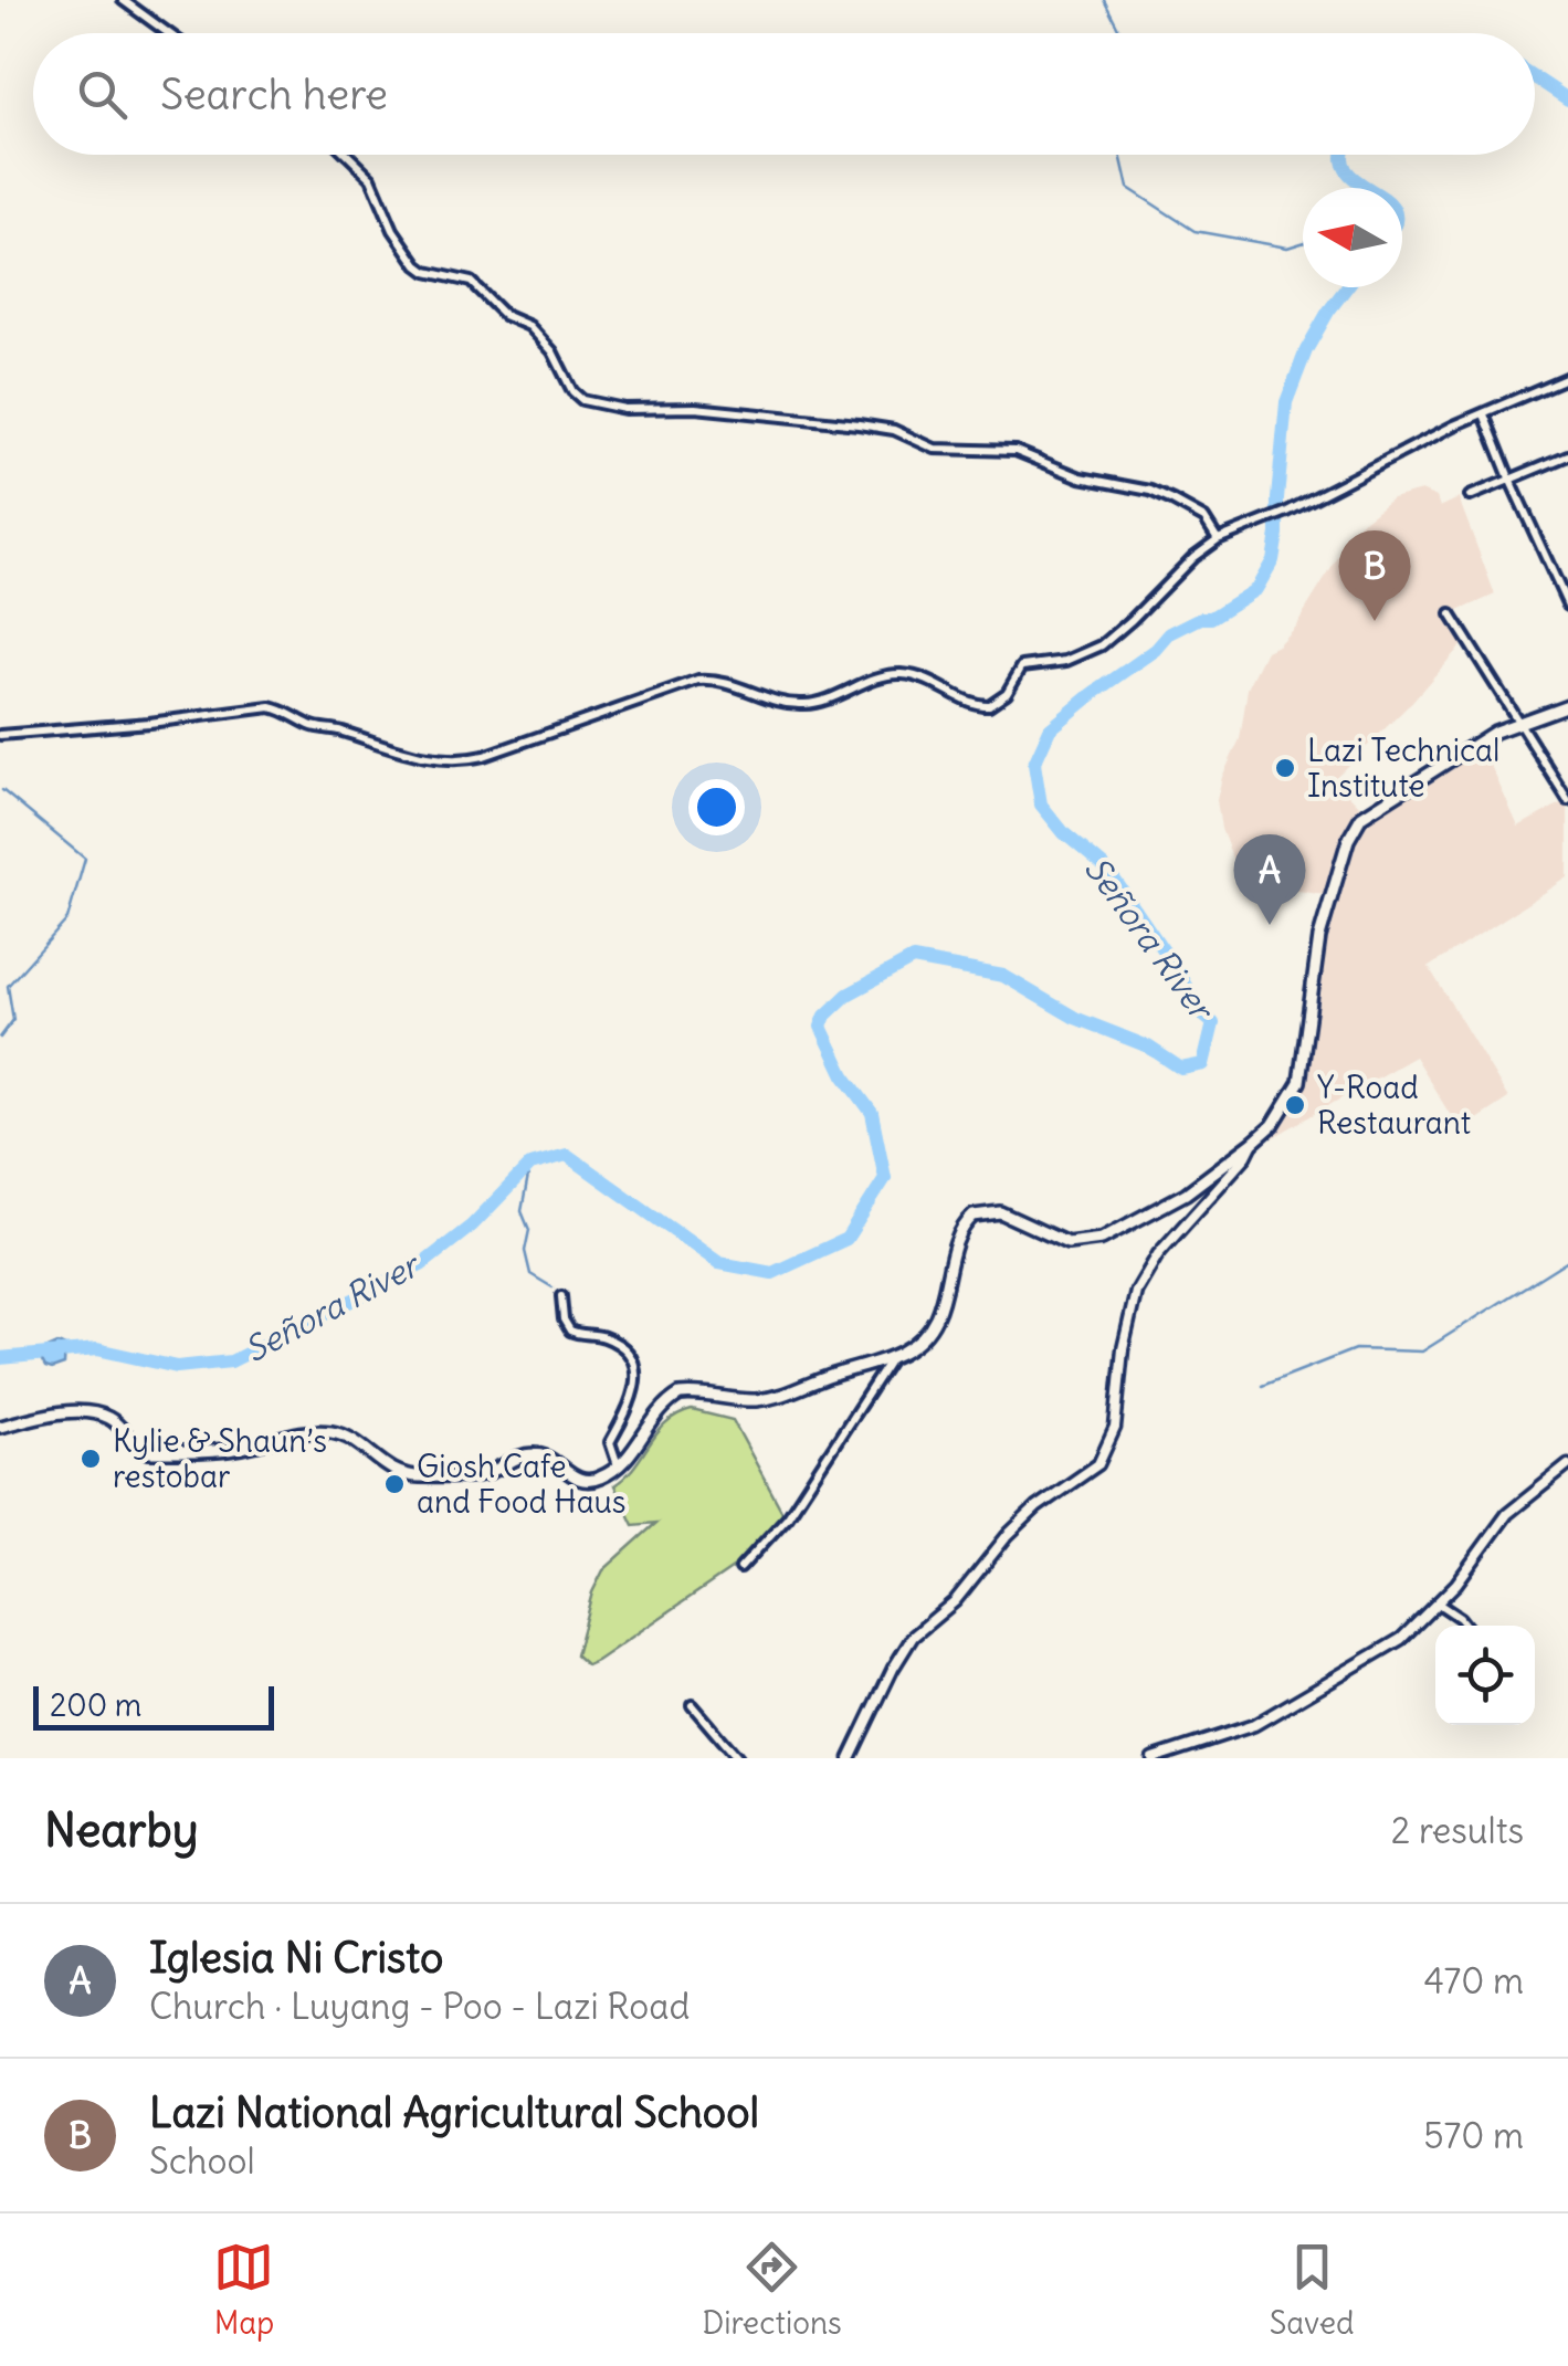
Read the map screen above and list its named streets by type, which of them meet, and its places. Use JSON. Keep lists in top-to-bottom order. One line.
{"water":["Señora River"],"places":["Lazi Technical Institute","Y-Road Restaurant","Kylie & Shaun’s restobar","Giosh Cafe and Food Haus"],"scale_bar":"200 m","north":"left","page":{"search":"Search here","pins":["B","A"],"scale":"200 m","heading":["Nearby","2 results"],"list":[{"mark":"A","name":"Iglesia Ni Cristo","note":"Church · Luyang - Poo - Lazi Road","value":"470 m"},{"mark":"B","name":"Lazi National Agricultural School","note":"School","value":"570 m"}],"nav":["Map","Directions","Saved"]}}
